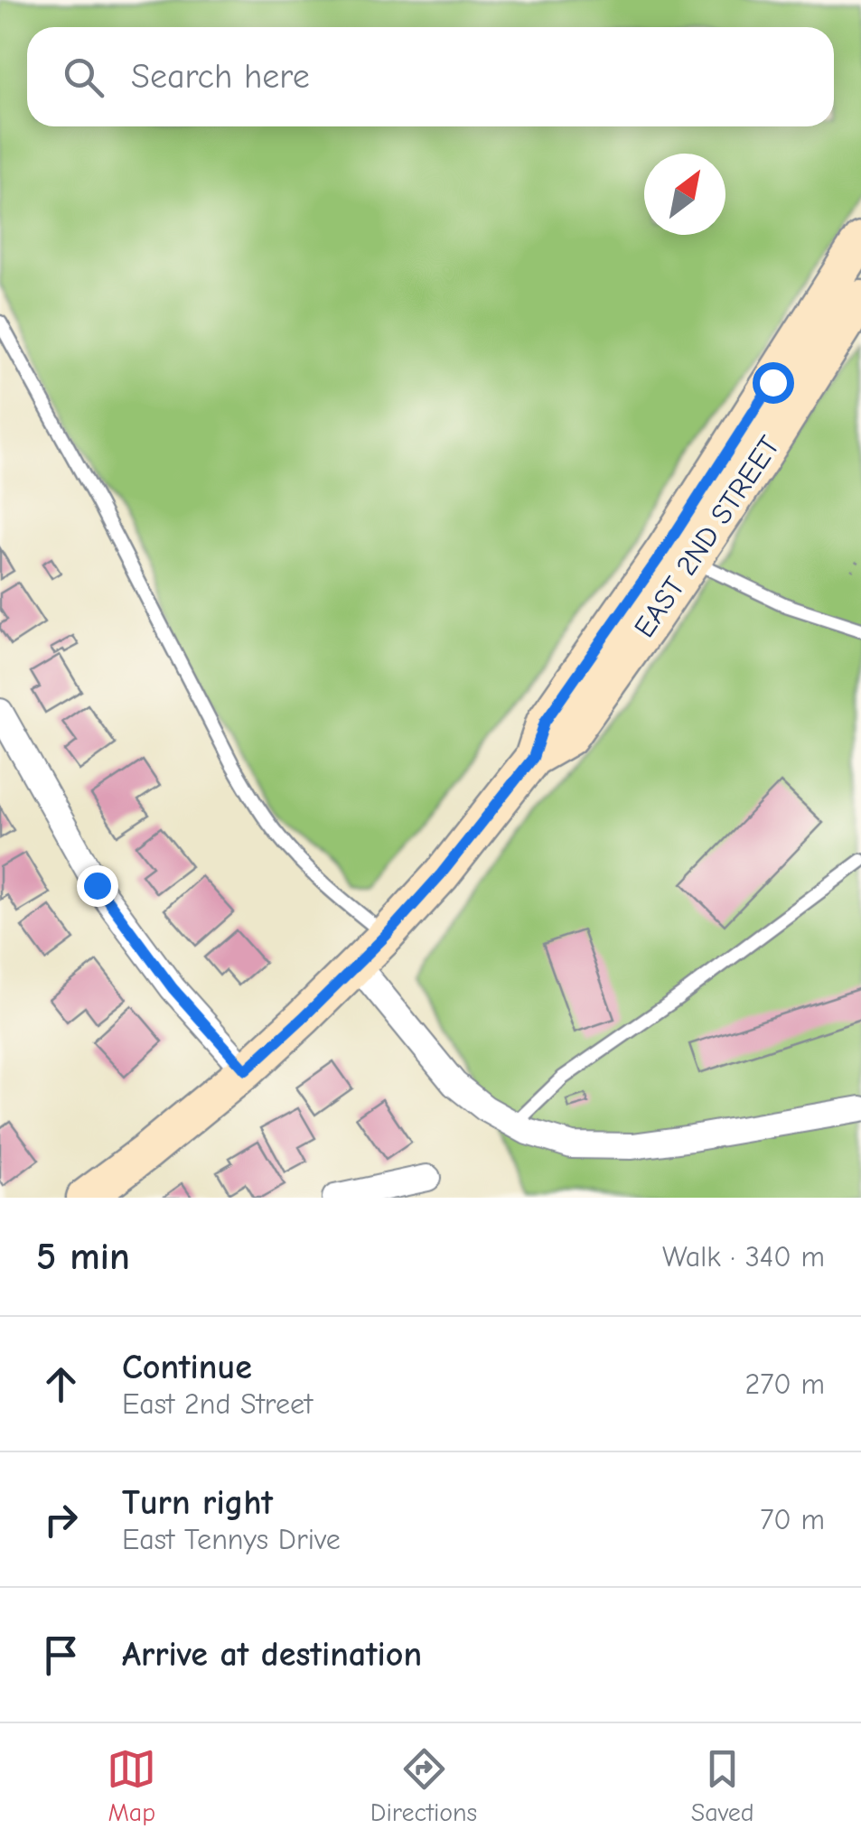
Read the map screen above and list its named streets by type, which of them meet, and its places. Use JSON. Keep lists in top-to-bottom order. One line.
{"streets":{"main road":["EAST 2ND STREET"]},"north":"top right","page":{"search":"Search here","heading":["5 min","Walk · 340 m"],"list":[["Continue","East 2nd Street","270 m"],["Turn right","East Tennys Drive","70 m"],"Arrive at destination"],"nav":["Map","Directions","Saved"]}}
